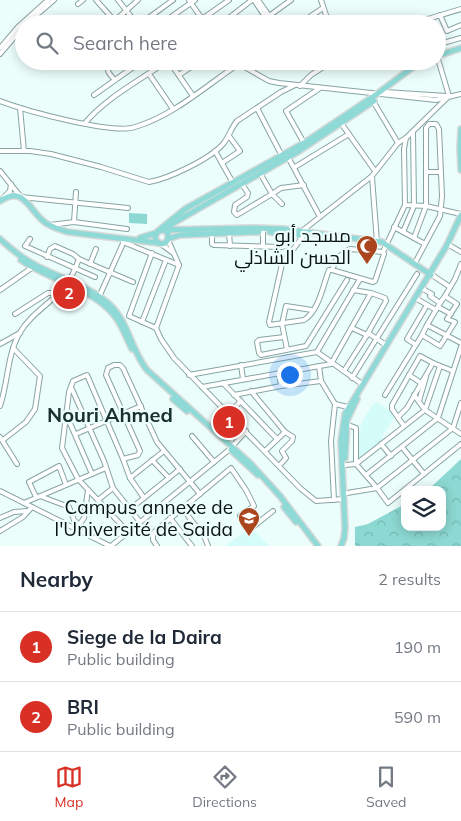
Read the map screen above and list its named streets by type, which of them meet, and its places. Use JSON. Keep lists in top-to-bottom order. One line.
{"districts":["Nouri Ahmed"],"places":{"mosque":["مسجد أبو الحسن الشاذلي"],"school or university":["Campus annexe de l'Université de Saida"]},"page":{"search":"Search here","pins":["2","1"],"heading":["Nearby","2 results"],"list":[{"mark":"1","name":"Siege de la Daira","note":"Public building","value":"190 m"},{"mark":"2","name":"BRI","note":"Public building","value":"590 m"}],"nav":["Map","Directions","Saved"]}}
